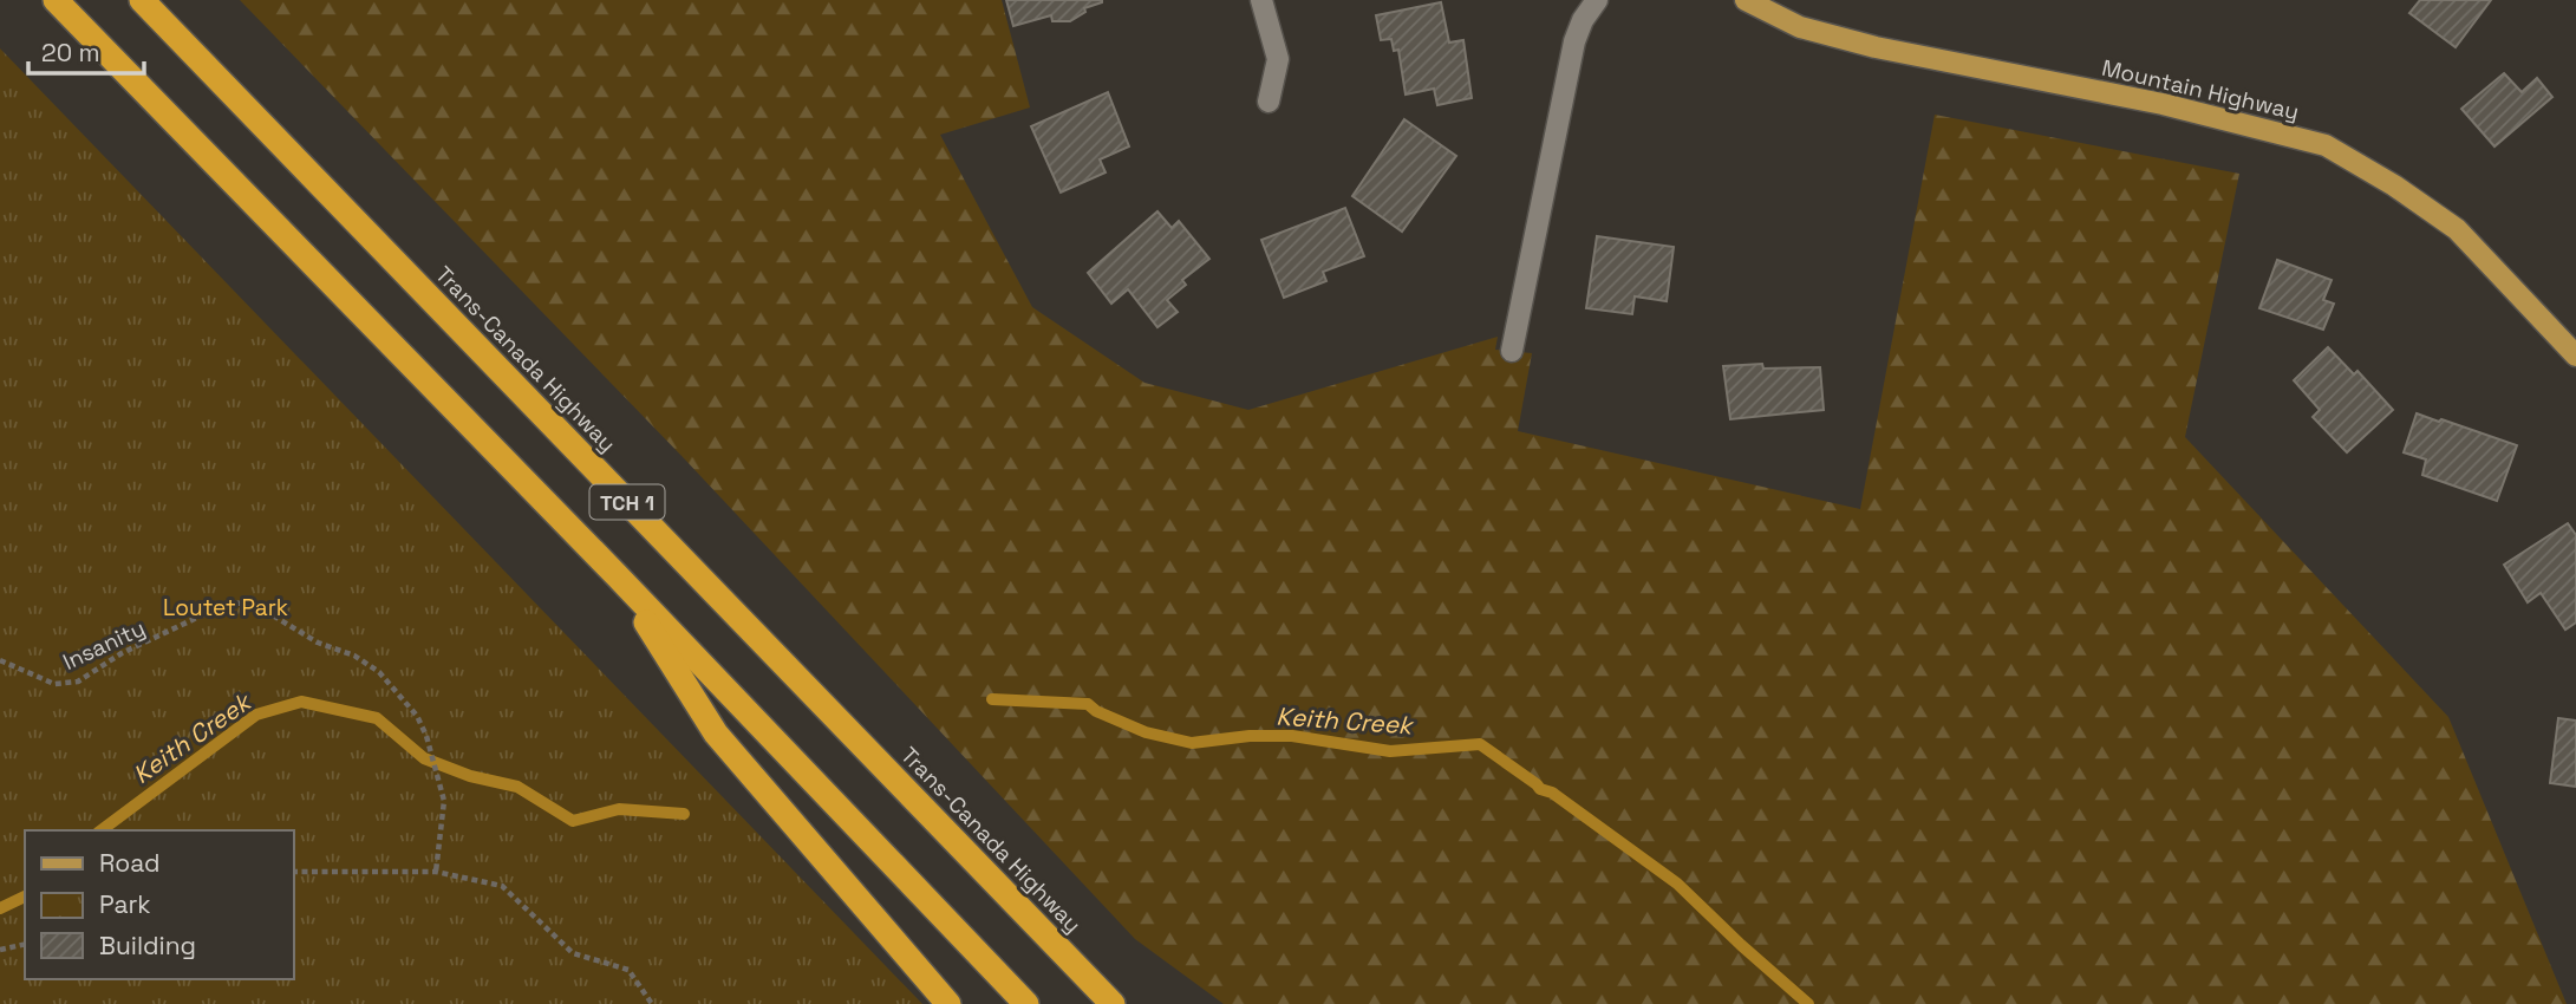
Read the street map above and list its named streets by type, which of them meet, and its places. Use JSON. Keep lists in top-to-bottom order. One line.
{"streets":{"highway":["Trans-Canada Highway","TCH 1"],"main road":["Mountain Highway"],"path":["Insanity"]},"water":["Keith Creek"],"parks":["Loutet Park"],"legend":["Road","Park","Building"],"scale_bar":"20 m"}
